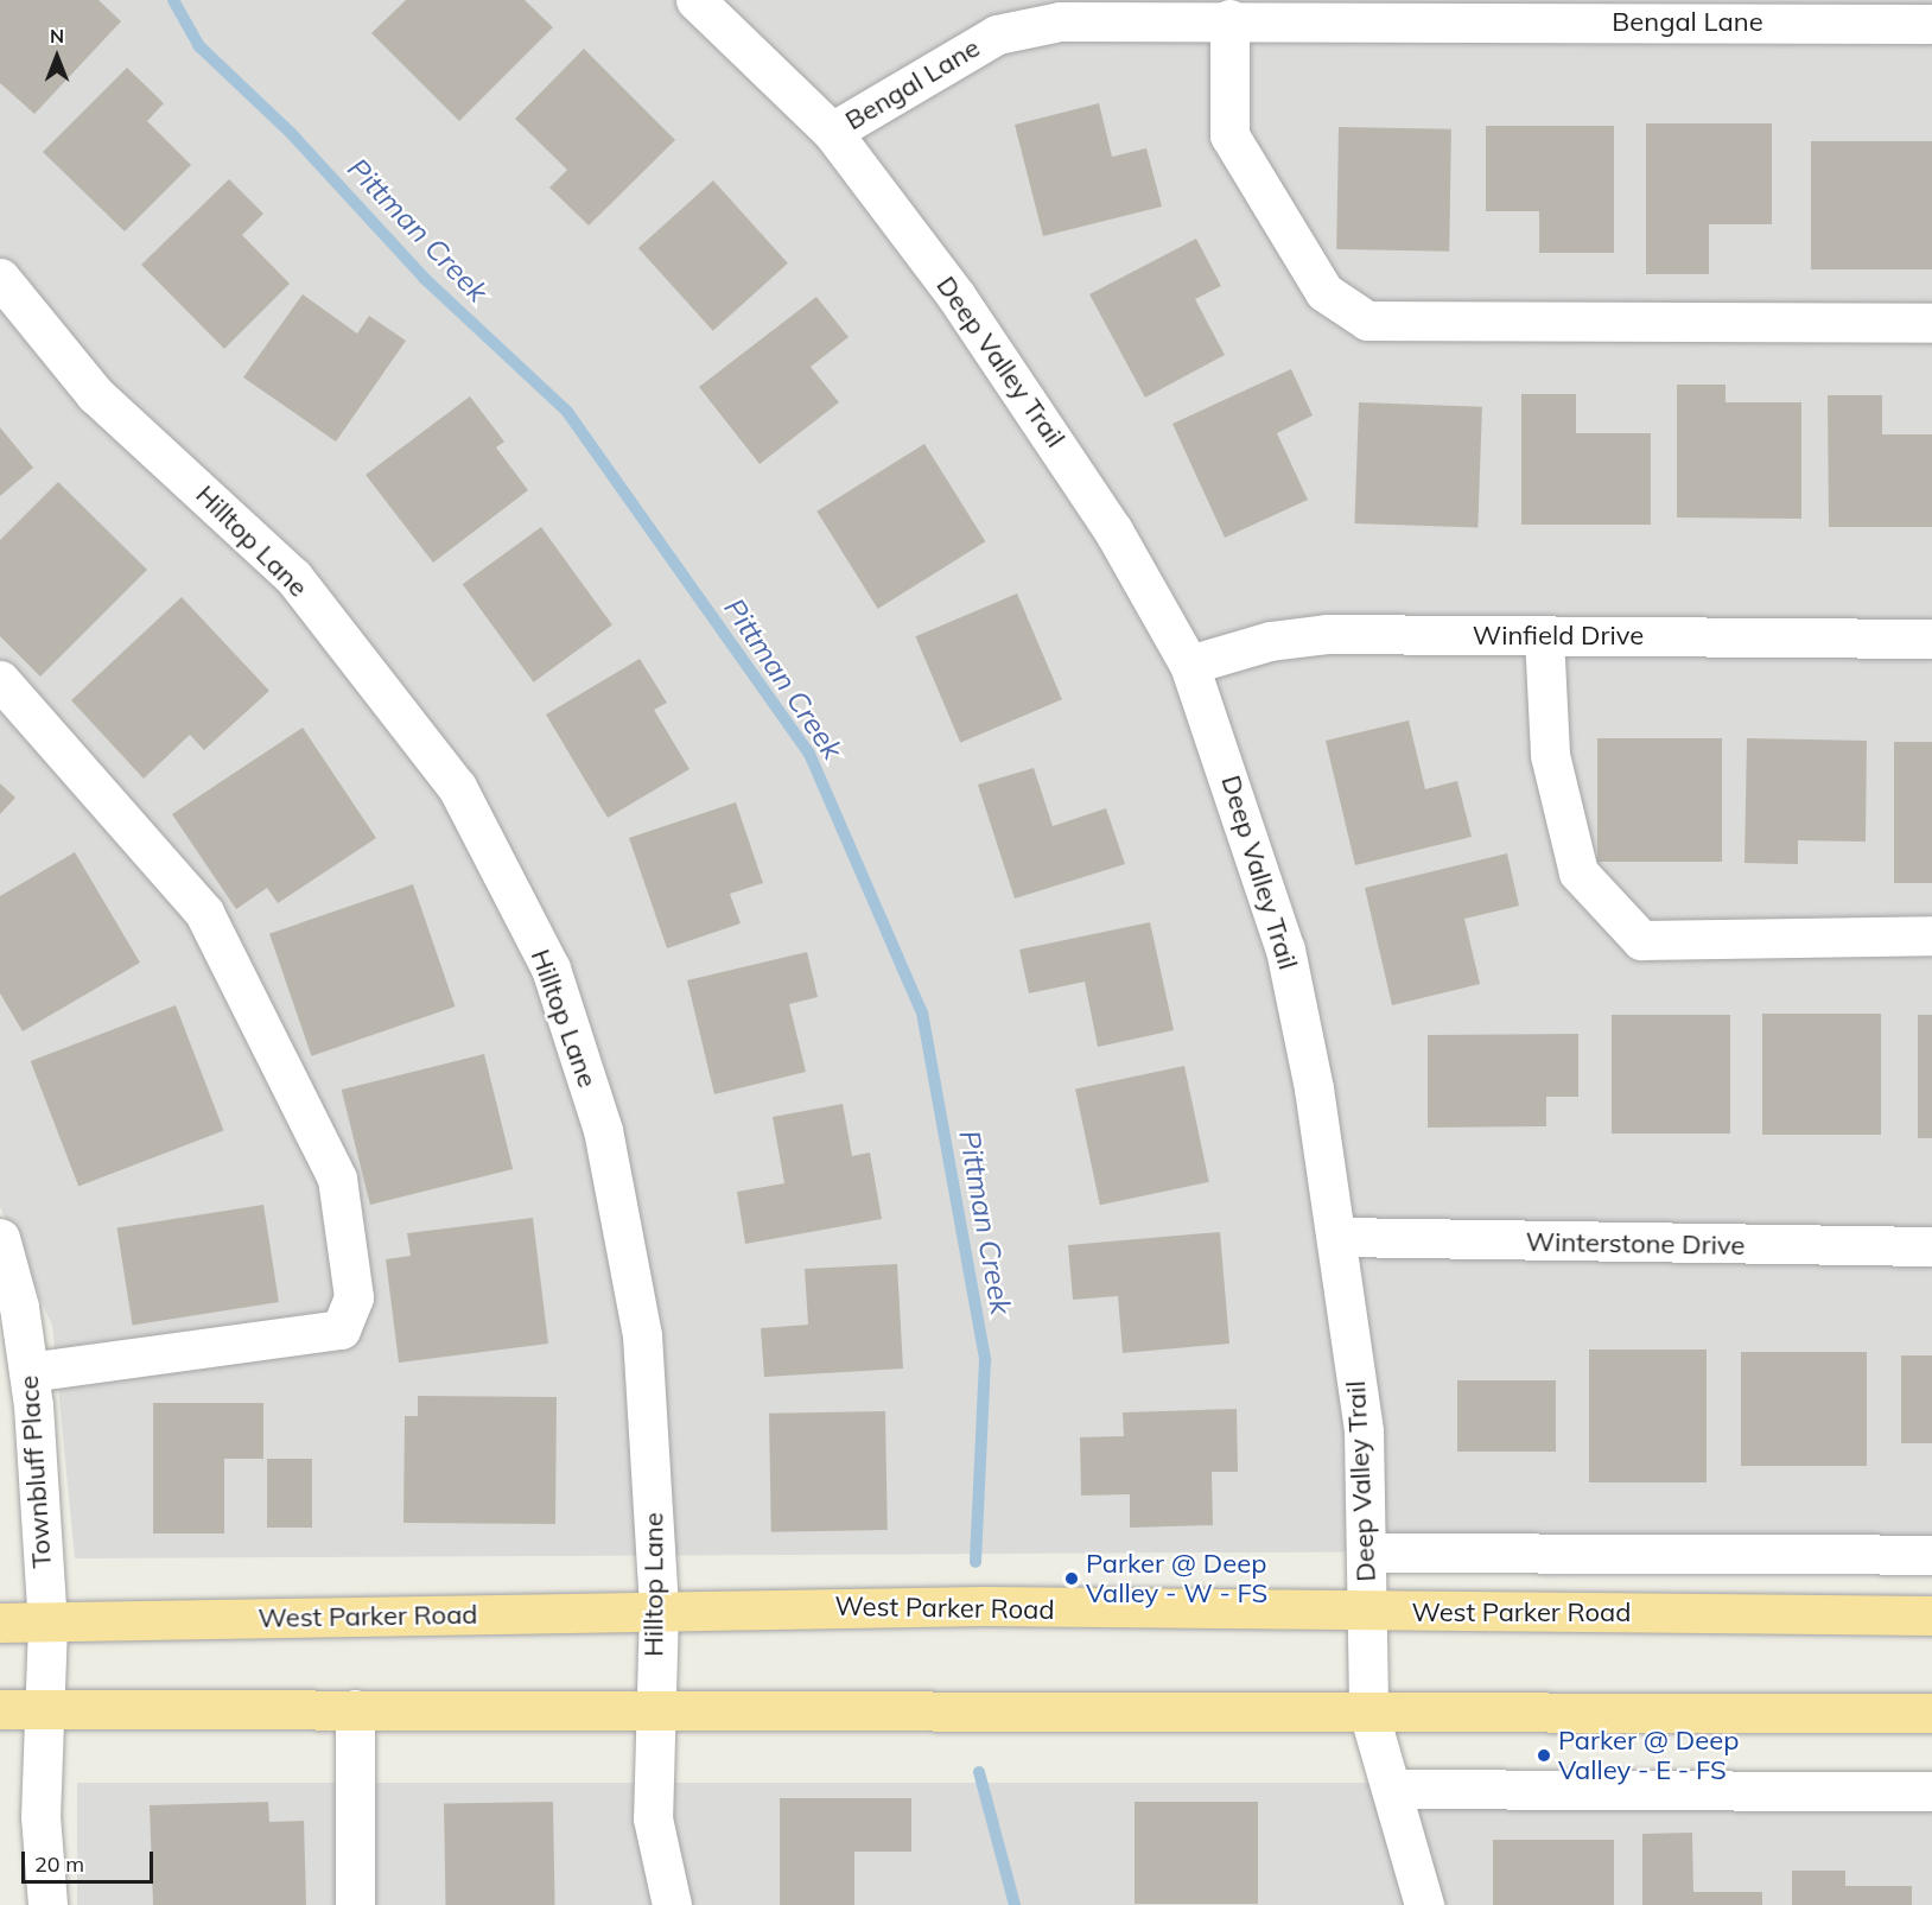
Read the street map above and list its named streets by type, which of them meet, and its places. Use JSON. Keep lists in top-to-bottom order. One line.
{"streets":{"main road":["West Parker Road"],"street":["Bengal Lane","Deep Valley Trail","Hilltop Lane","Winfield Drive","Winterstone Drive","Townbluff Place"]},"crossings":[["Bengal Lane","Deep Valley Trail"],["Deep Valley Trail","Winfield Drive"],["Deep Valley Trail","Winterstone Drive"],["Deep Valley Trail","West Parker Road"],["Hilltop Lane","West Parker Road"],["Townbluff Place","West Parker Road"]],"water":["Pittman Creek"],"places":["Parker @ Deep Valley - W - FS","Parker @ Deep Valley - E - FS"],"scale_bar":"20 m","north":"top"}
